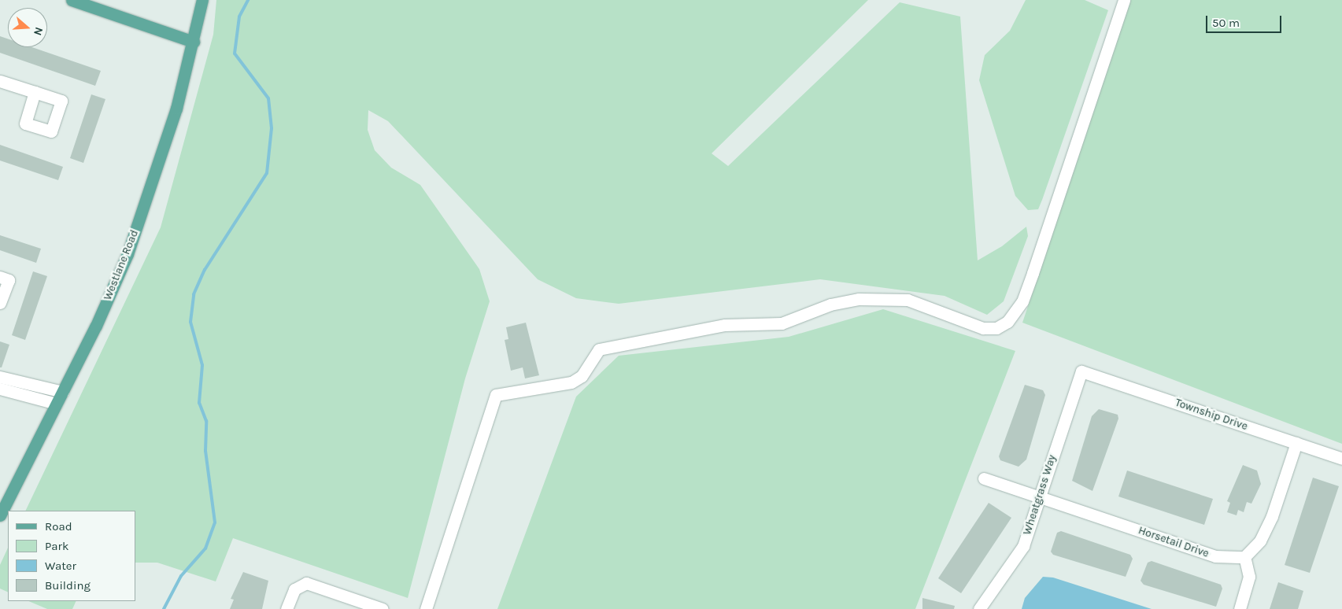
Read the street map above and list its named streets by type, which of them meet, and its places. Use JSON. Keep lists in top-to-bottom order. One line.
{"streets":{"main road":["Westlane Road"],"street":["Township Drive","Wheatgrass Way","Horsetail Drive"]},"crossings":[["Township Drive","Wheatgrass Way"],["Wheatgrass Way","Horsetail Drive"]],"legend":["Road","Park","Water","Building"],"scale_bar":"50 m","north":"right"}
